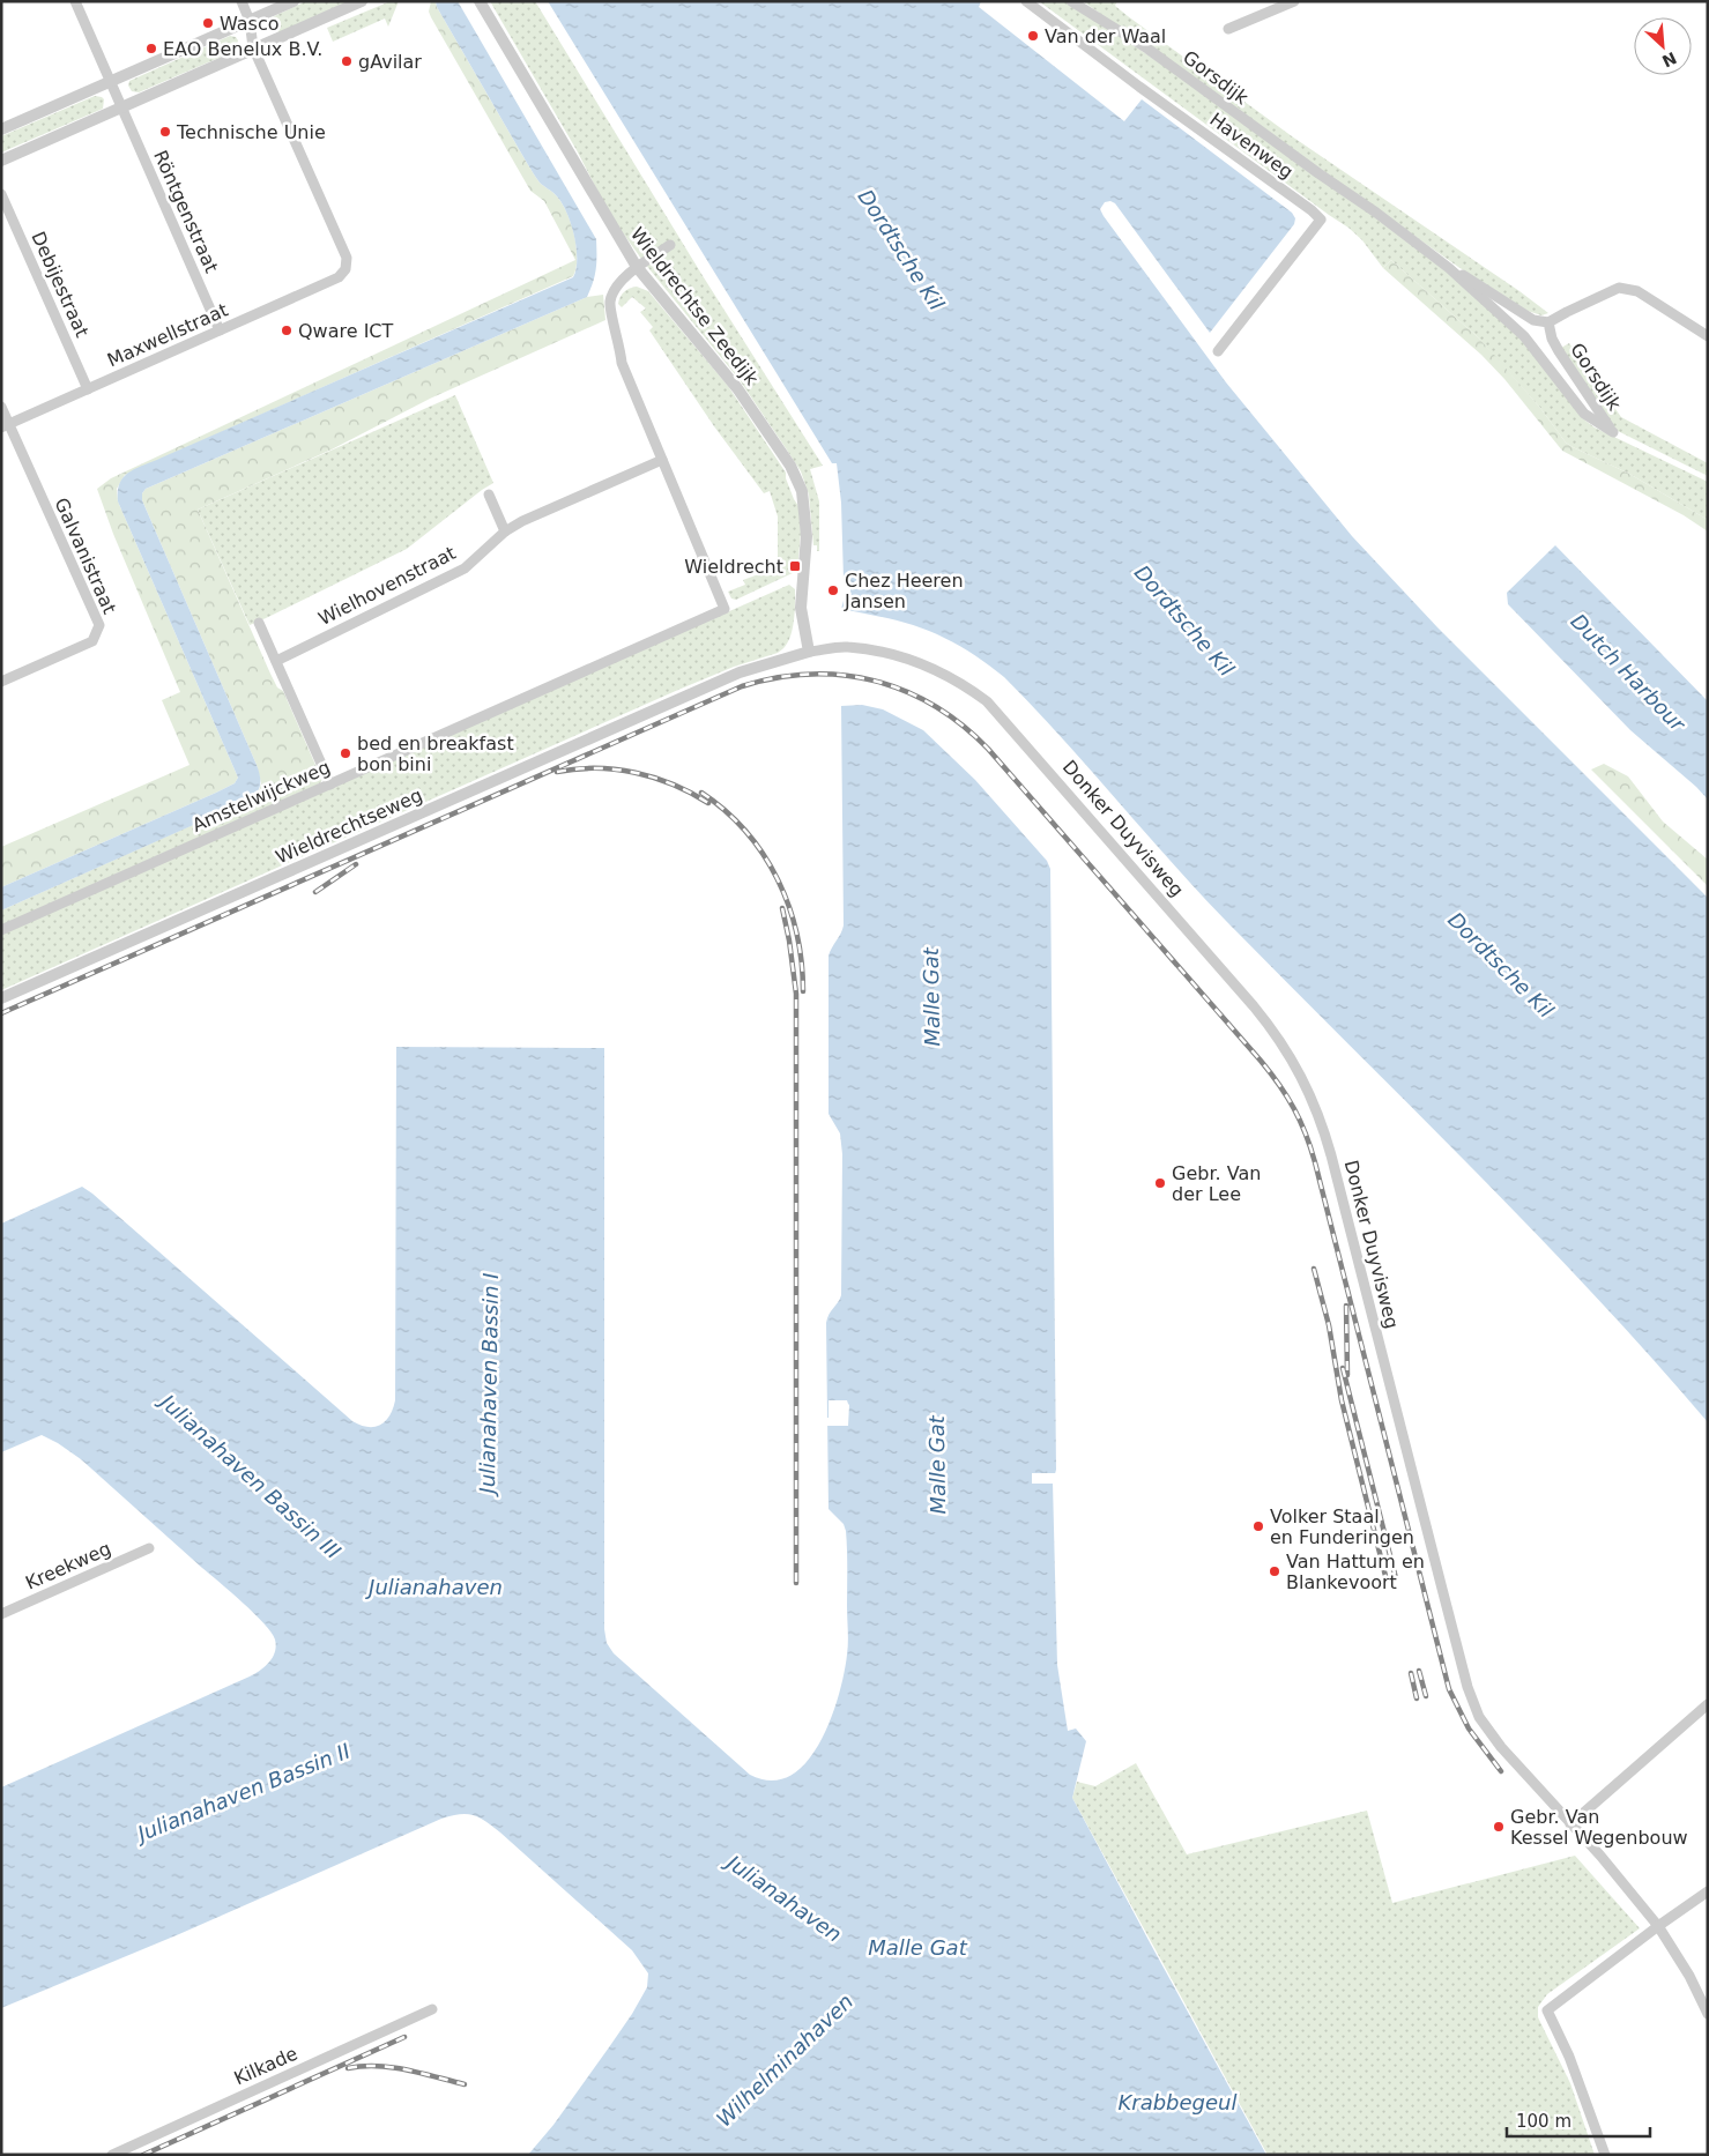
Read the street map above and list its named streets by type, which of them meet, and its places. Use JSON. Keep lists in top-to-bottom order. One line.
{"streets":{"street":["Gorsdijk","Havenweg","Röntgenstraat","Debijestraat","Wieldrechtse Zeedijk","Maxwellstraat","Galvanistraat","Wielhovenstraat","Amstelwijckweg","Wieldrechtseweg","Donker Duyvisweg","Kreekweg","Kilkade"]},"crossings":[["Röntgenstraat","Maxwellstraat"],["Debijestraat","Maxwellstraat"],["Wieldrechtse Zeedijk","Wieldrechtseweg"],["Wieldrechtse Zeedijk","Donker Duyvisweg"],["Maxwellstraat","Galvanistraat"],["Wielhovenstraat","Amstelwijckweg"],["Wieldrechtseweg","Donker Duyvisweg"]],"water":["Dordtsche Kil","Dutch Harbour","Malle Gat","Julianahaven Bassin I","Julianahaven Bassin III","Julianahaven","Julianahaven Bassin II","Wilhelminahaven","Krabbegeul"],"places":{"other":["Wasco","Van der Waal","EAO Benelux B.V.","gAvilar","Technische Unie","Qware ICT","Chez Heeren Jansen","bed en breakfast bon bini","Gebr. Van der Lee","Volker Staal en Funderingen","Van Hattum en Blankevoort","Gebr. Van Kessel Wegenbouw"],"transit":["Wieldrecht"]},"scale_bar":"100 m","north":"bottom right"}
